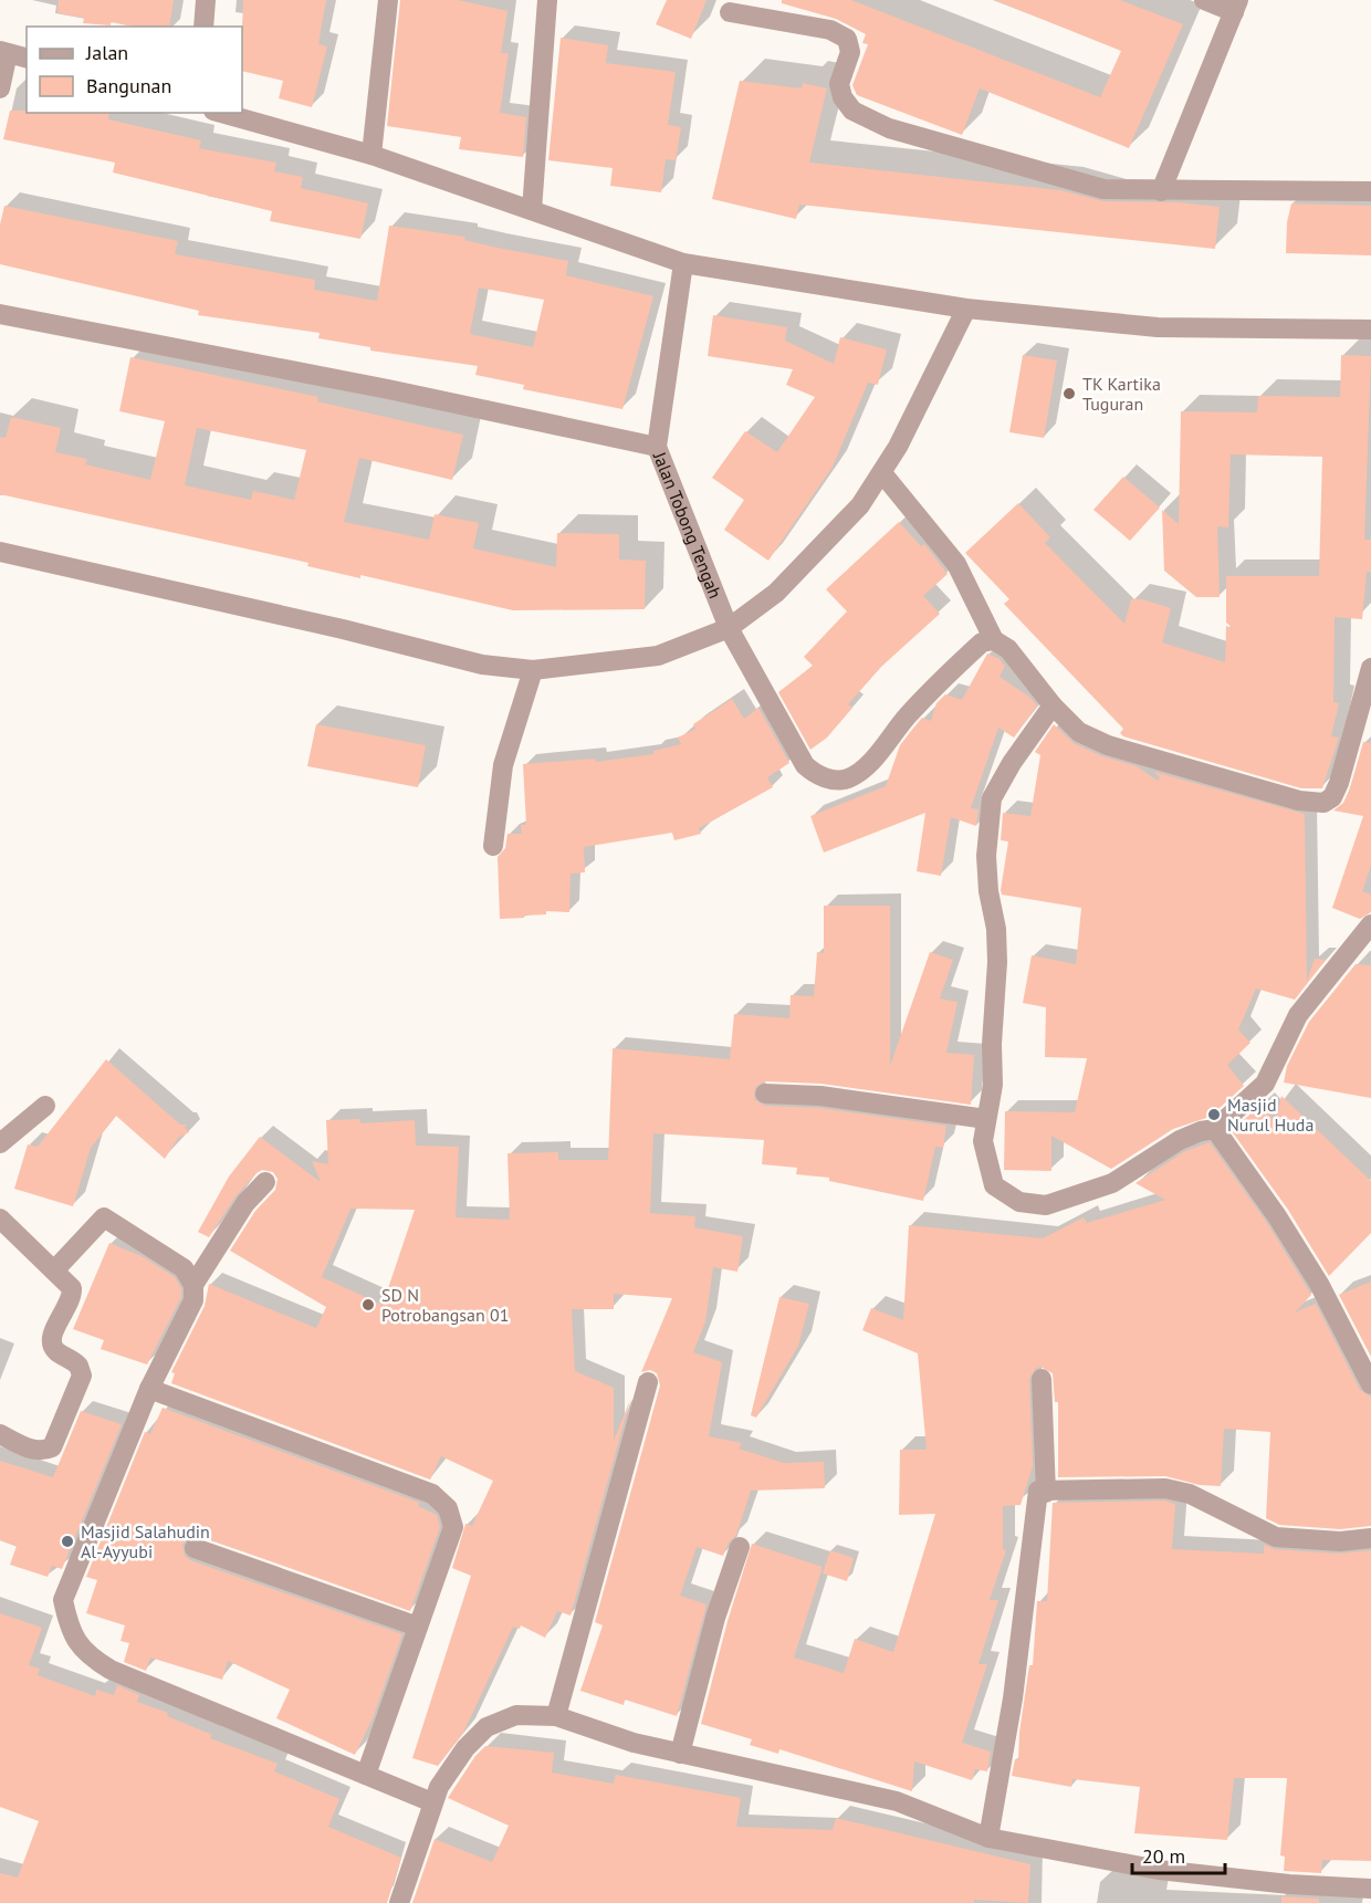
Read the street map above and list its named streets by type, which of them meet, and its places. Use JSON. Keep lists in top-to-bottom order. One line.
{"streets":{"street":["Jalan Tobong Tengah"]},"places":["TK Kartika Tuguran","Masjid Nurul Huda","SD N Potrobangsan 01","Masjid Salahudin Al-Ayyubi"],"legend":["Jalan","Bangunan"],"scale_bar":"20 m"}
